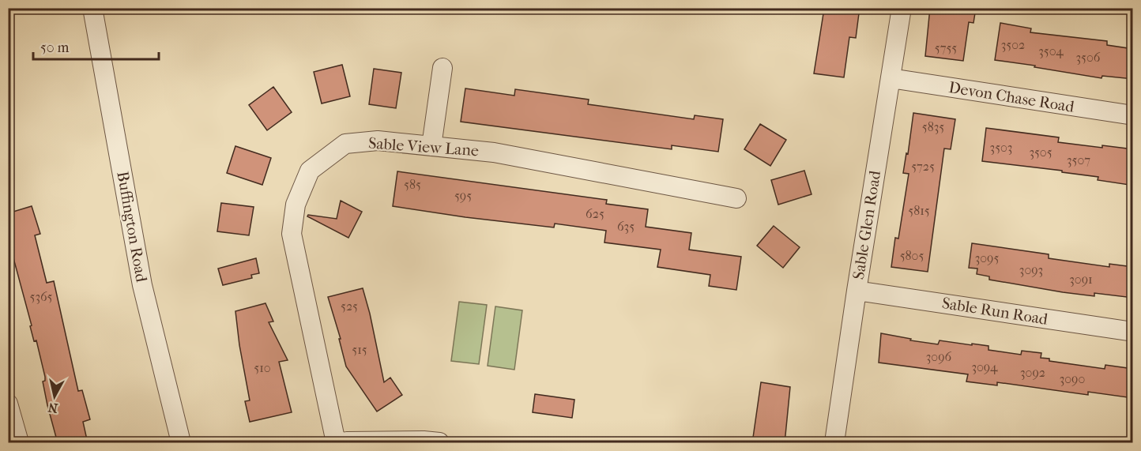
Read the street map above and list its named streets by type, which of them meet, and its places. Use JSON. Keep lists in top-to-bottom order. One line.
{"streets":{"street":["Devon Chase Road","Sable View Lane","Sable Glen Road","Buffington Road","Sable Run Road"]},"crossings":[["Devon Chase Road","Sable Glen Road"],["Sable Glen Road","Sable Run Road"]],"house_numbers":["3502","5755","3504","3506","5835","3503","3505","3507","5725","585","595","5815","625","635","5805","3095","3093","3091","5365","525","515","3096","3094","510","3092","3090"],"scale_bar":"50 m","north":"bottom"}
